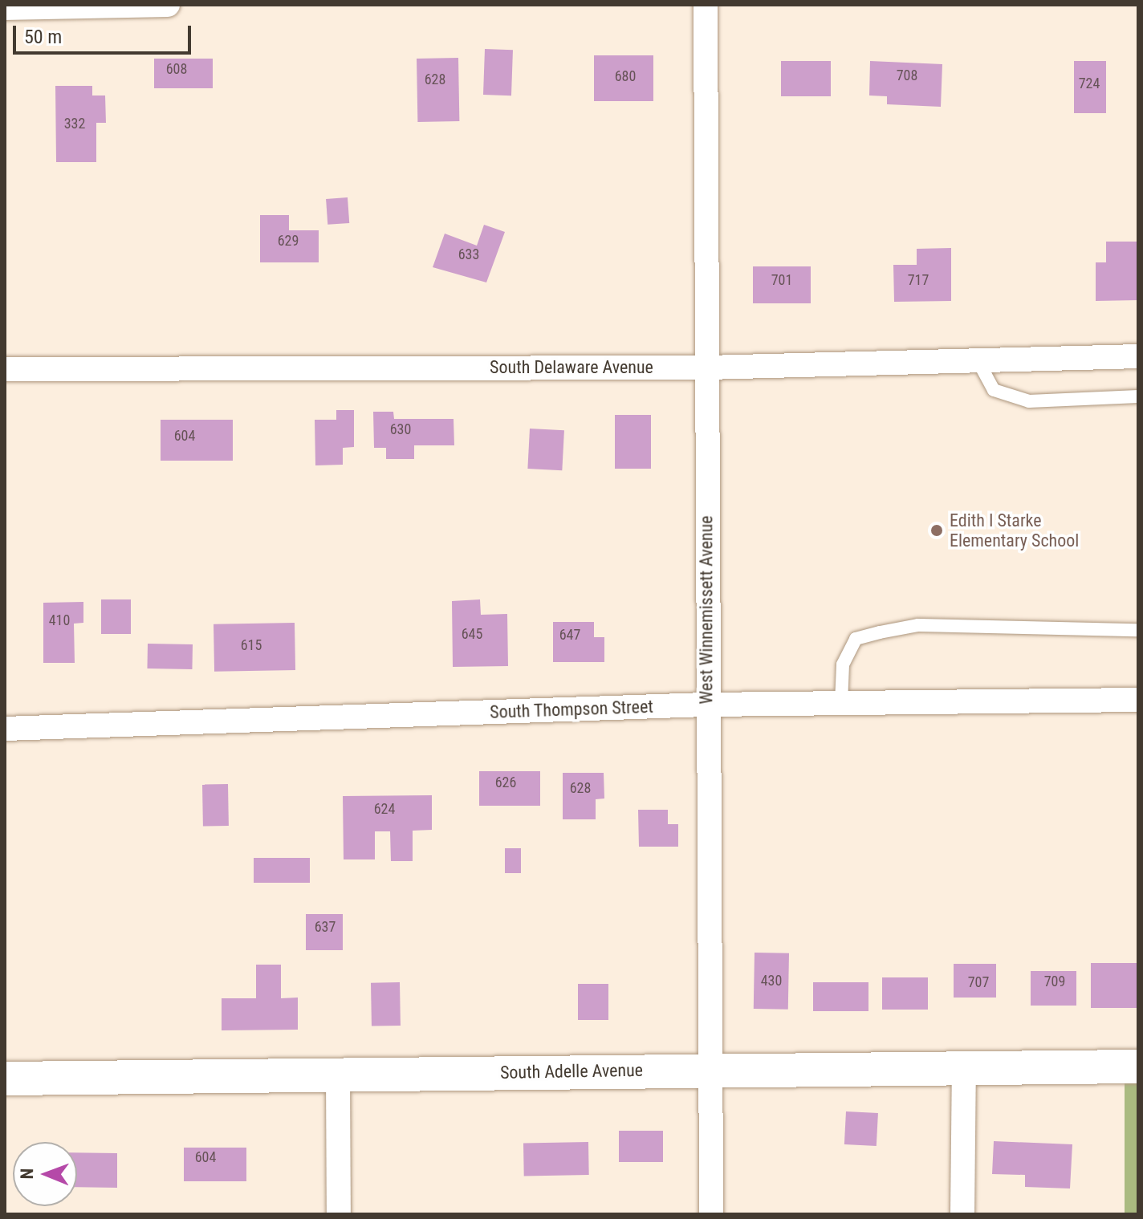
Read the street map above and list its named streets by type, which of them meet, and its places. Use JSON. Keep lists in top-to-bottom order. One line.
{"streets":{"street":["South Delaware Avenue","West Winnemissett Avenue","South Thompson Street","South Adelle Avenue"]},"crossings":[["South Delaware Avenue","West Winnemissett Avenue"],["West Winnemissett Avenue","South Thompson Street"],["West Winnemissett Avenue","South Adelle Avenue"]],"places":["Edith I Starke Elementary School"],"house_numbers":["608","708","680","628","724","332","629","633","701","717","630","604","410","645","647","615","626","628","624","637","430","709","707","604"],"scale_bar":"50 m","north":"left"}
